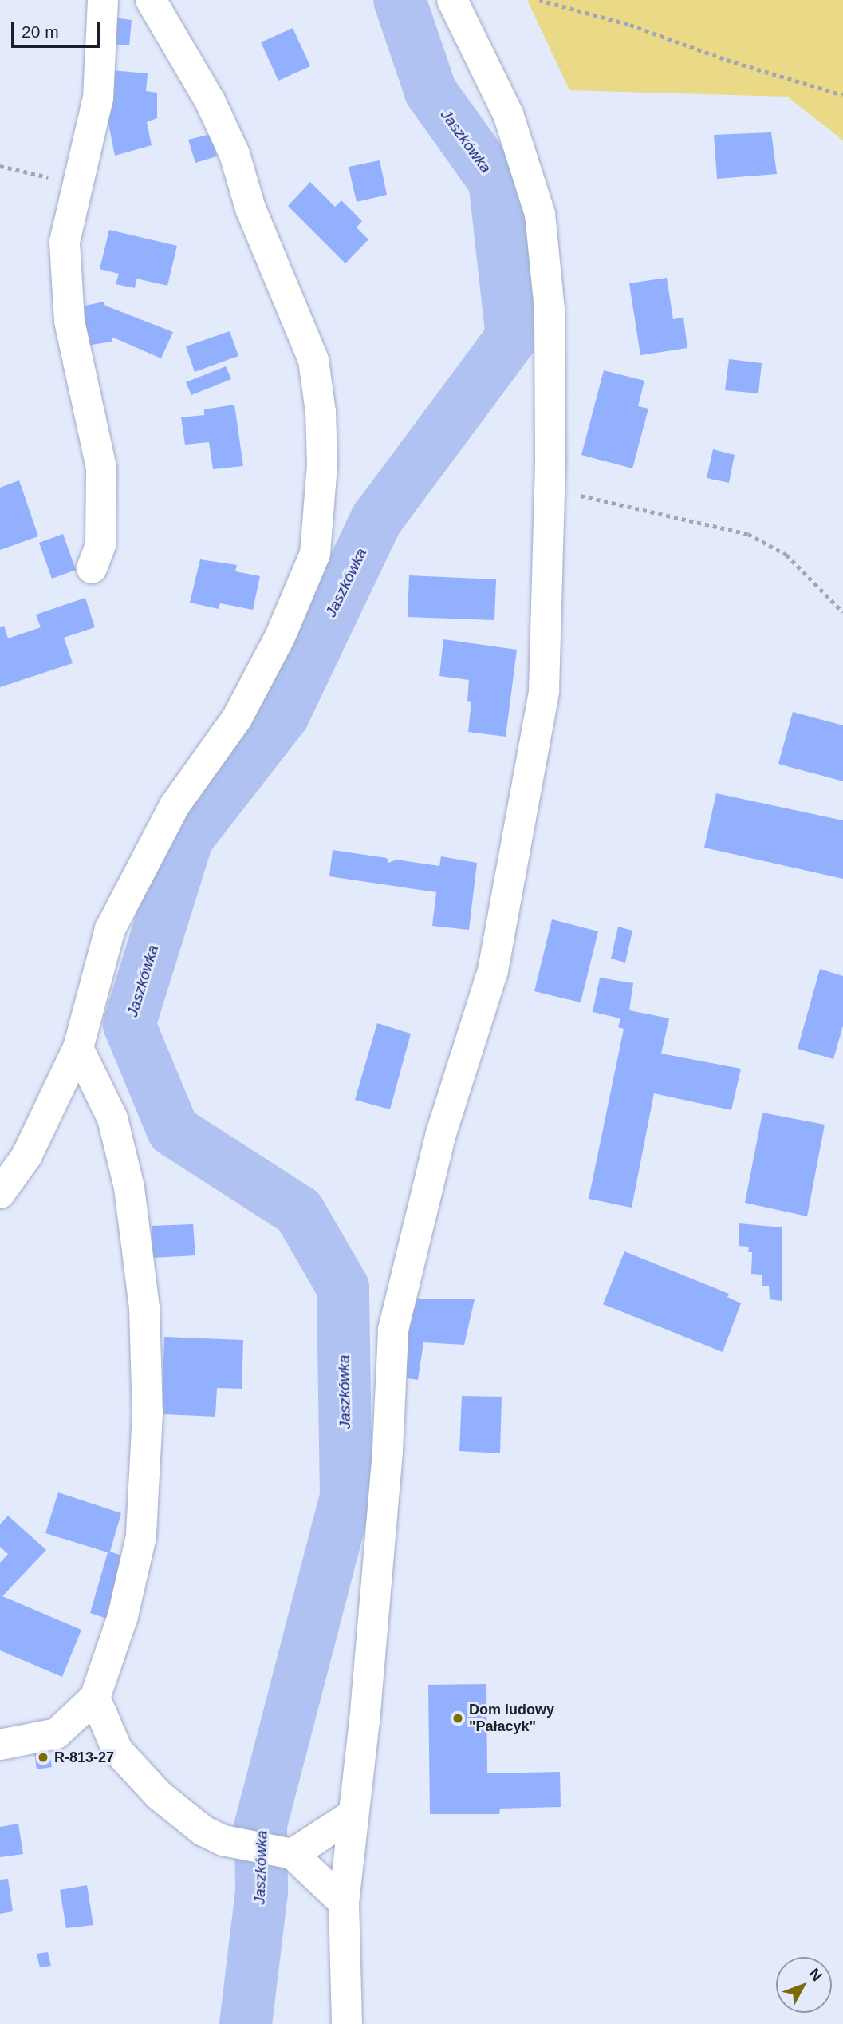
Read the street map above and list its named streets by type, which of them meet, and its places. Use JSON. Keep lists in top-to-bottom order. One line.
{"water":["Jaszkówka"],"places":["Dom ludowy \"Pałacyk\"","R-813-27"],"scale_bar":"20 m","north":"top right"}
